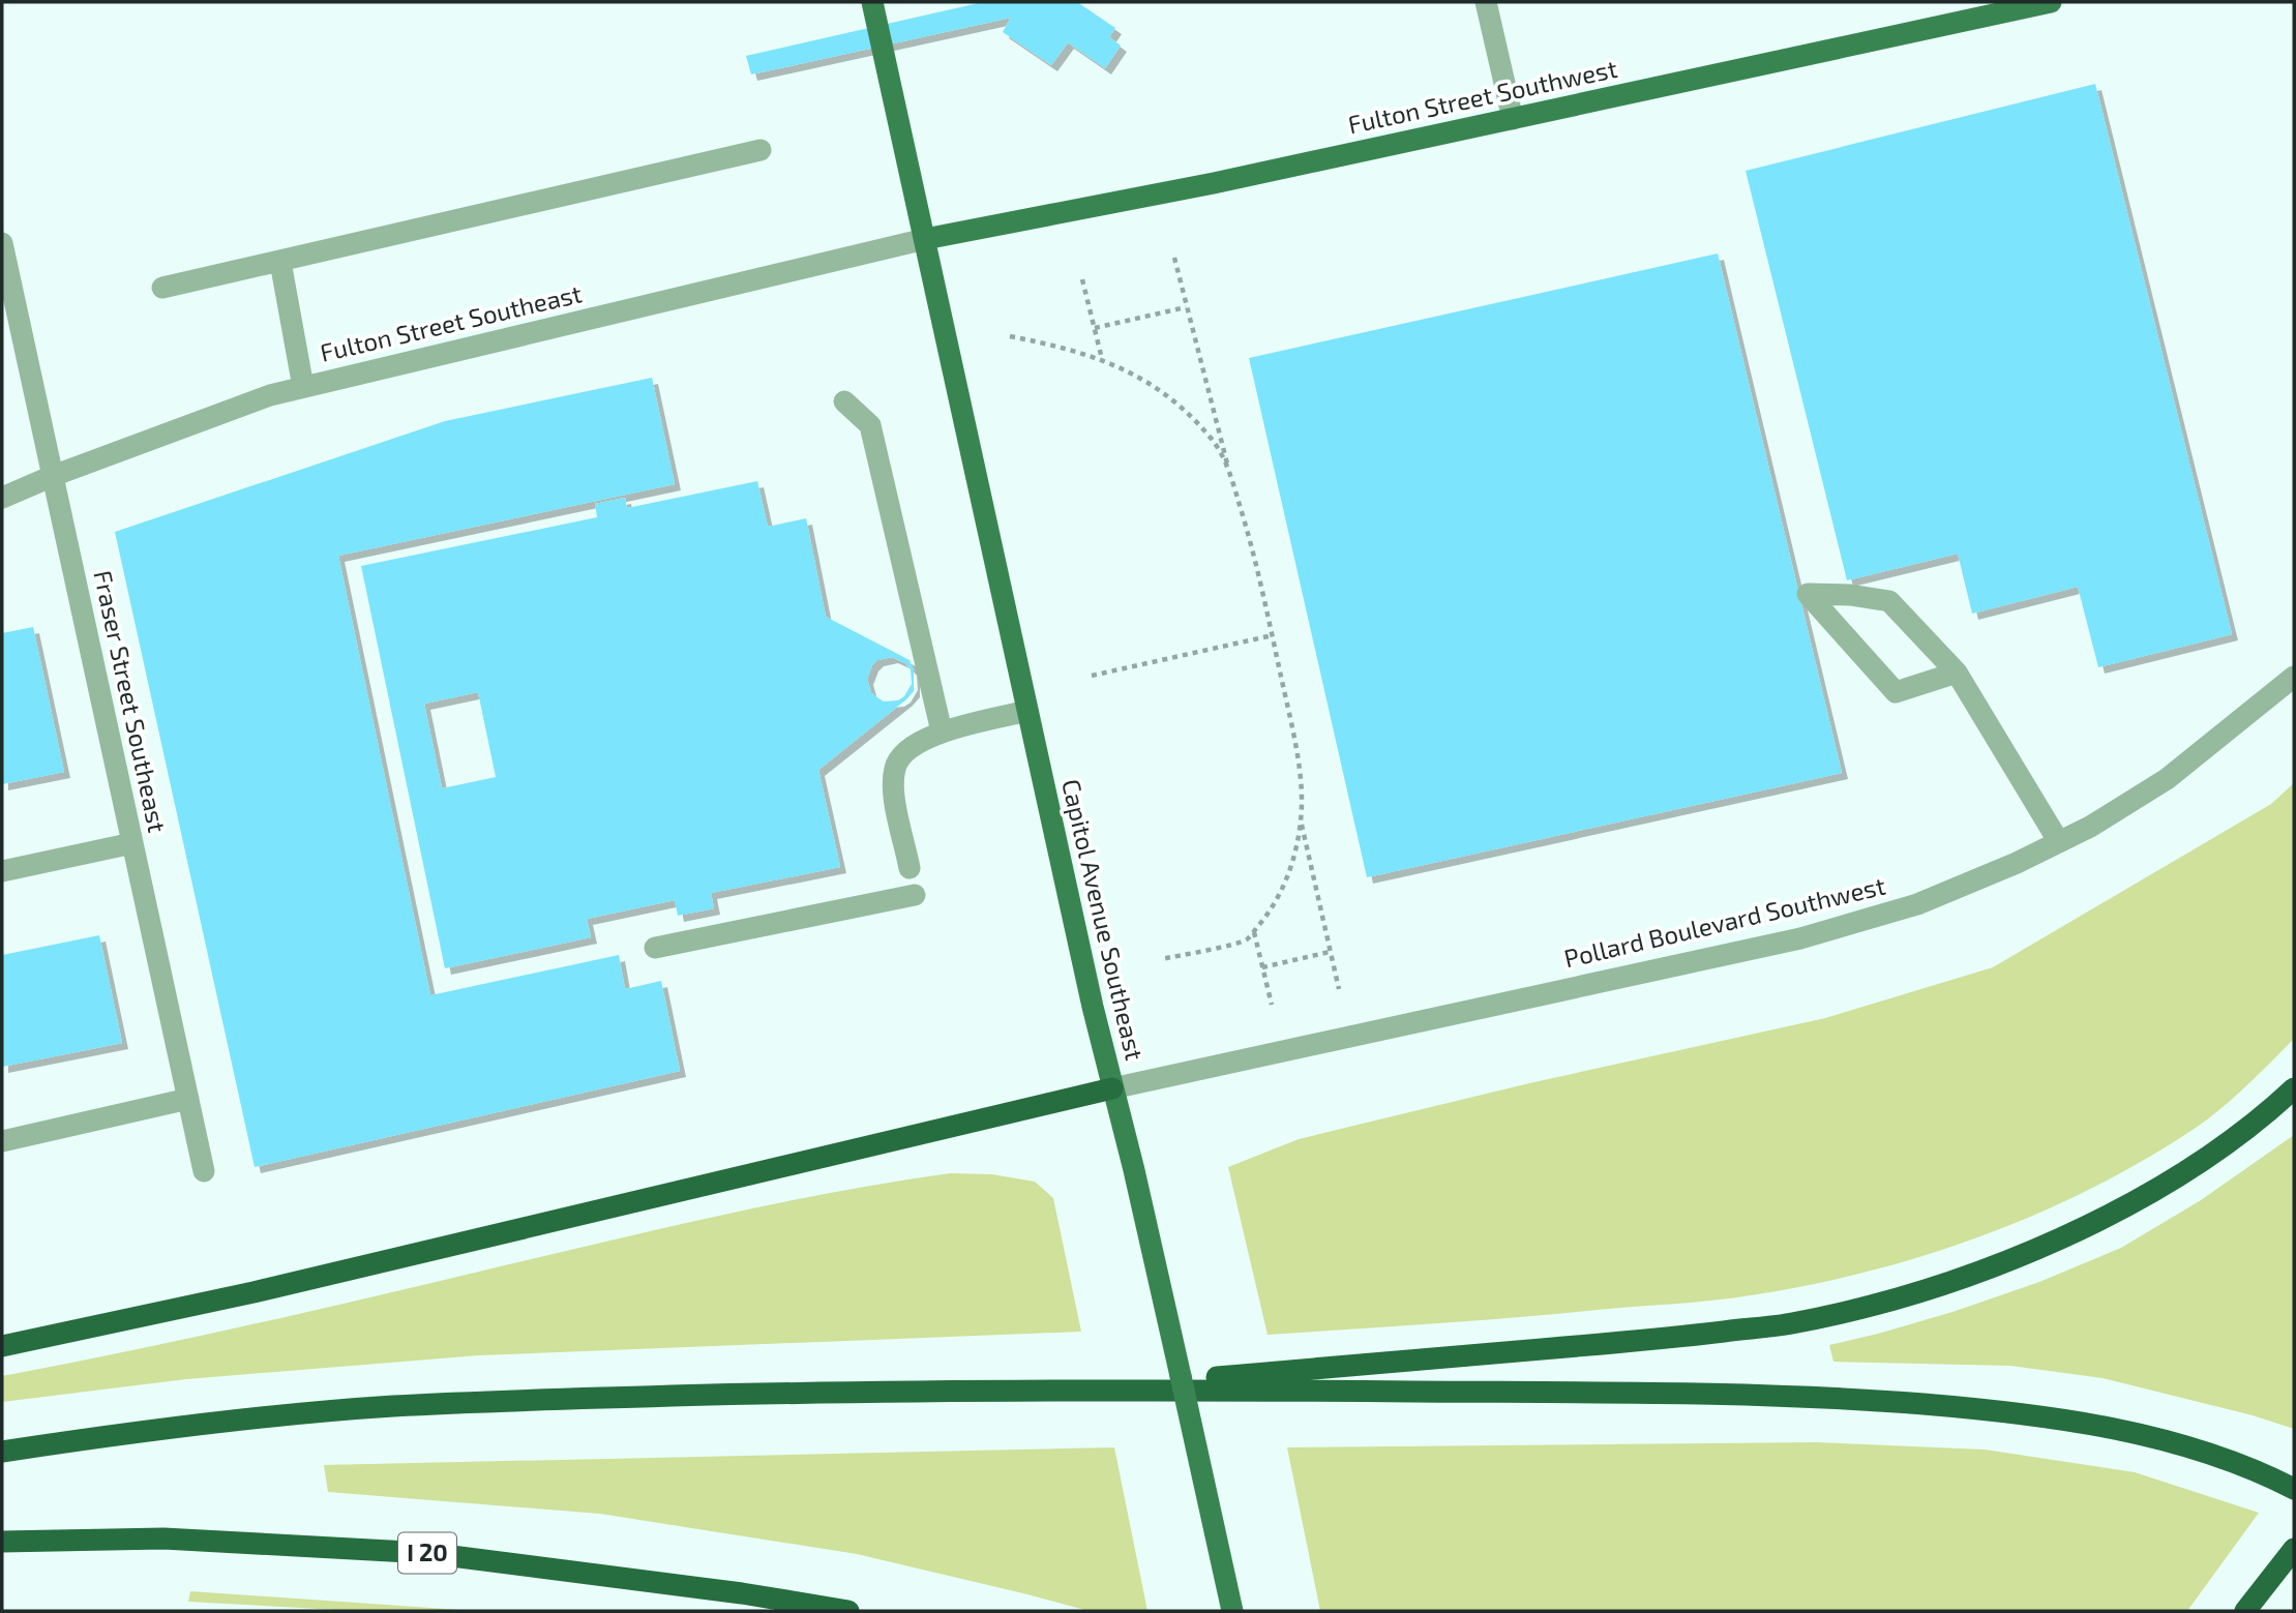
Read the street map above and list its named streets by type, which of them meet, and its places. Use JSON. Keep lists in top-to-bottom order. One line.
{"streets":{"highway":["I 20"],"main road":["Fulton Street Southwest","Capitol Avenue Southeast"],"street":["Fulton Street Southeast","Fraser Street Southeast","Pollard Boulevard Southwest"]},"crossings":[["Fulton Street Southwest","Fulton Street Southeast"],["Fulton Street Southwest","Capitol Avenue Southeast"],["Fulton Street Southeast","Fraser Street Southeast"],["Fulton Street Southeast","Capitol Avenue Southeast"],["Capitol Avenue Southeast","Pollard Boulevard Southwest"]]}
